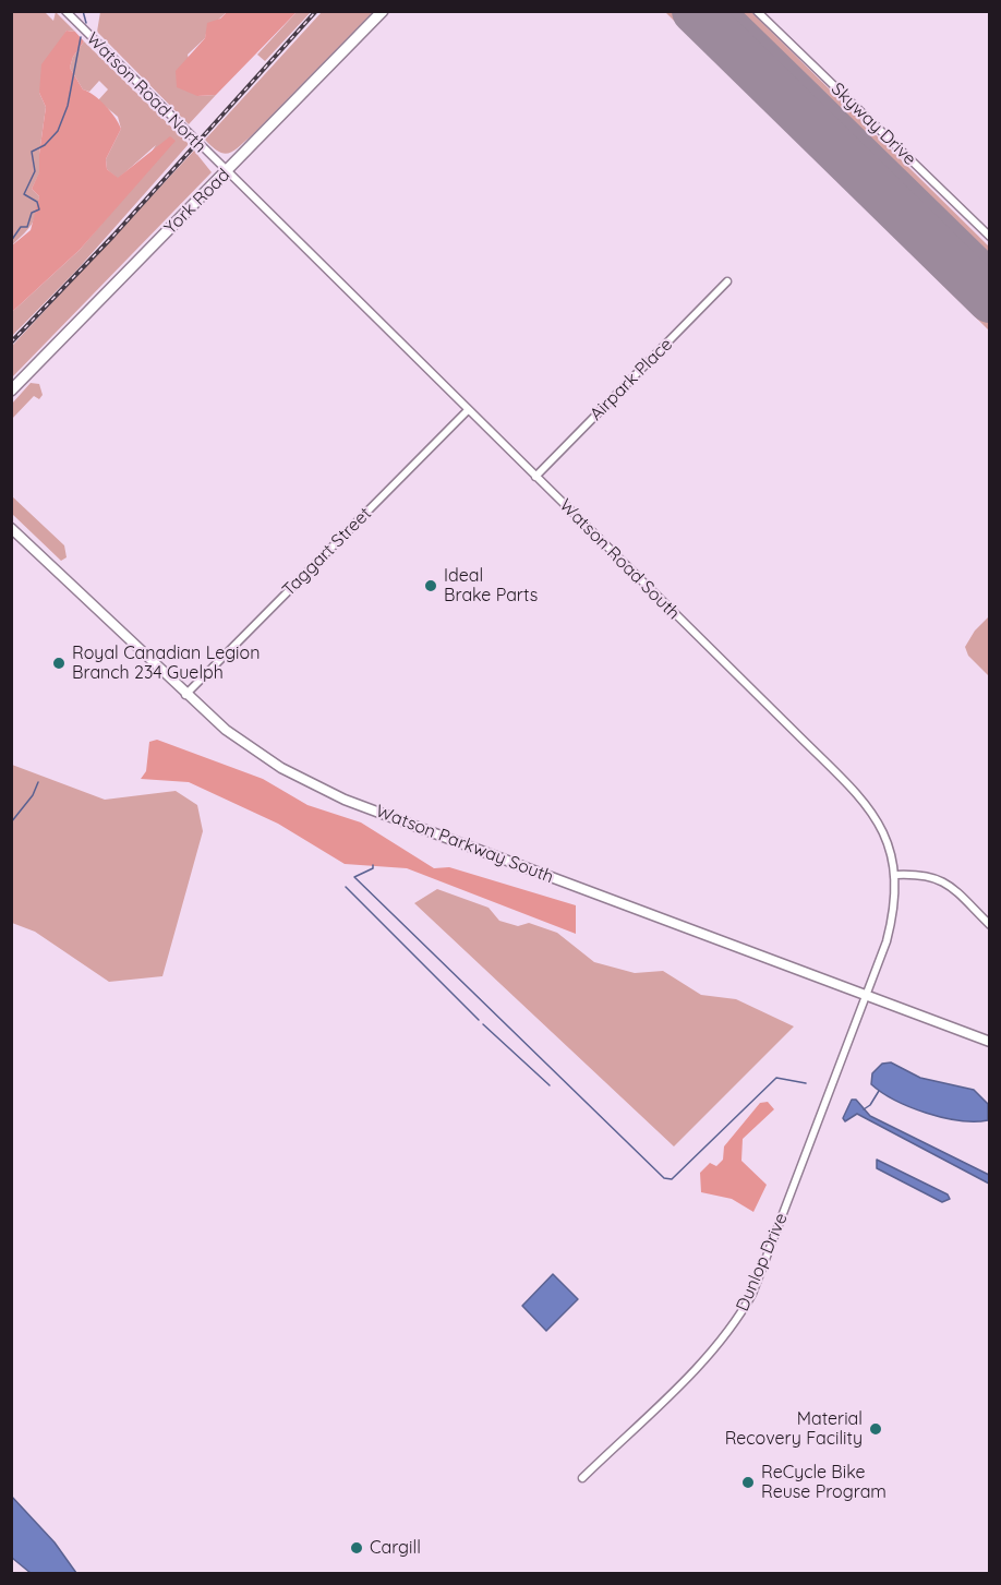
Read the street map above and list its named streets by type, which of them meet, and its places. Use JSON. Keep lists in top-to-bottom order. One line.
{"streets":{"main road":["York Road","Watson Parkway South"],"street":["Watson Road North","Skyway Drive","Airpark Place","Taggart Street","Watson Road South","Dunlop Drive"]},"crossings":[["Watson Road North","York Road"],["Watson Road North","Watson Road South"],["York Road","Watson Road South"],["Airpark Place","Watson Road South"],["Taggart Street","Watson Road South"],["Taggart Street","Watson Parkway South"],["Watson Road South","Watson Parkway South"],["Watson Road South","Dunlop Drive"],["Watson Parkway South","Dunlop Drive"]],"places":["Ideal Brake Parts","Royal Canadian Legion Branch 234 Guelph","Material Recovery Facility","ReCycle Bike Reuse Program","Cargill"]}
